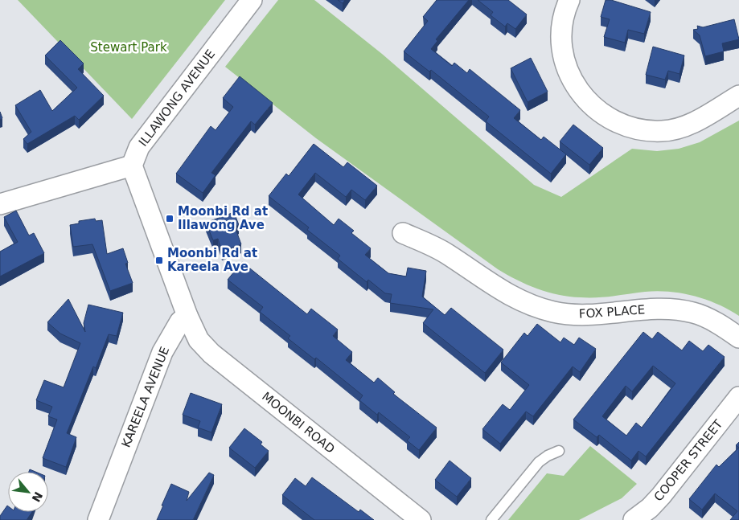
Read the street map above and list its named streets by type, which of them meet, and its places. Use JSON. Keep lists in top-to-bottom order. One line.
{"streets":{"street":["ILLAWONG AVENUE","FOX PLACE","KAREELA AVENUE","MOONBI ROAD","COOPER STREET"]},"crossings":[["KAREELA AVENUE","MOONBI ROAD"]],"parks":["Stewart Park"],"places":{"transit":["Moonbi Rd at Illawong Ave","Moonbi Rd at Kareela Ave"]},"north":"bottom right"}
